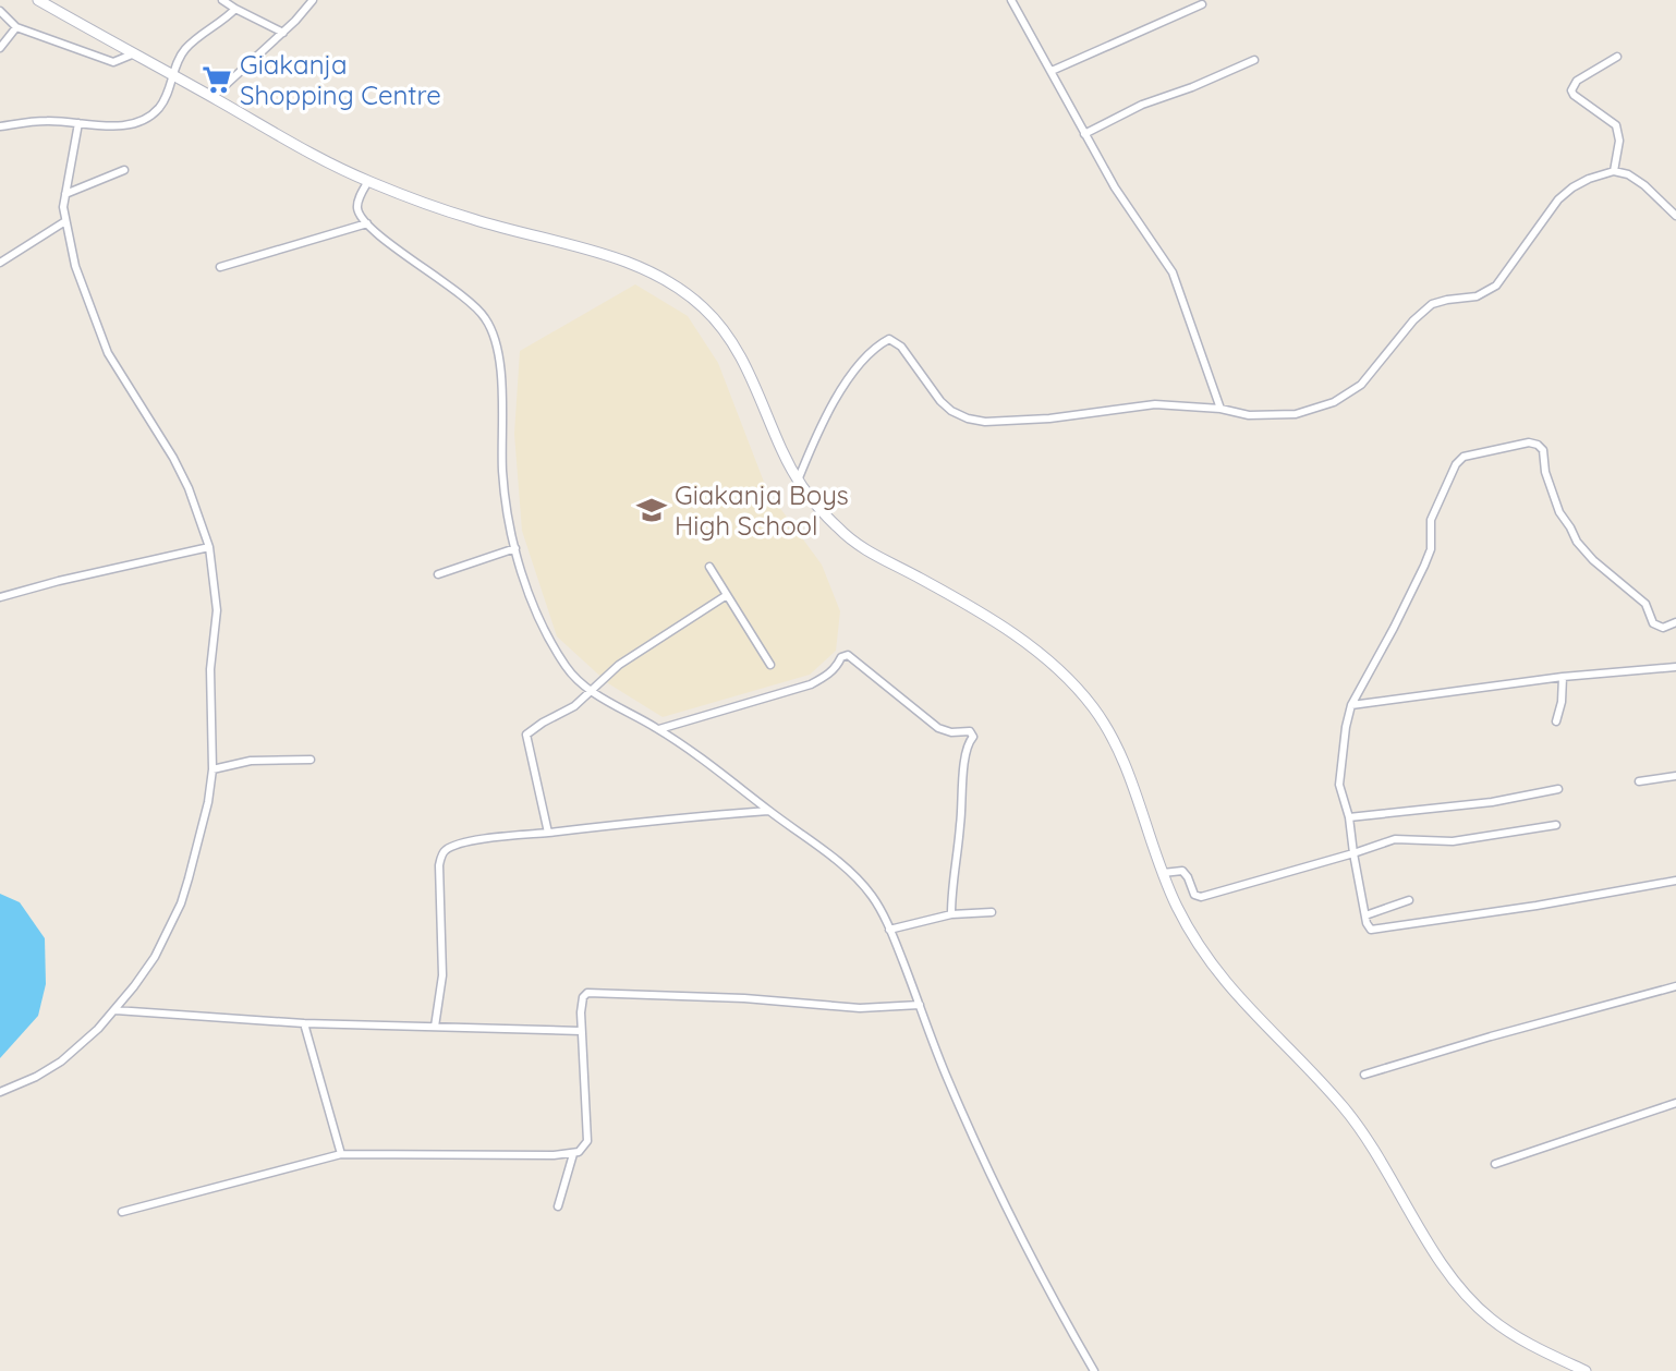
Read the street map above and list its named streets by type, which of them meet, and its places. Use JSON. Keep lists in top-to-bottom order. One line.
{"places":{"supermarket":["Giakanja Shopping Centre"],"school or university":["Giakanja Boys High School"]}}
